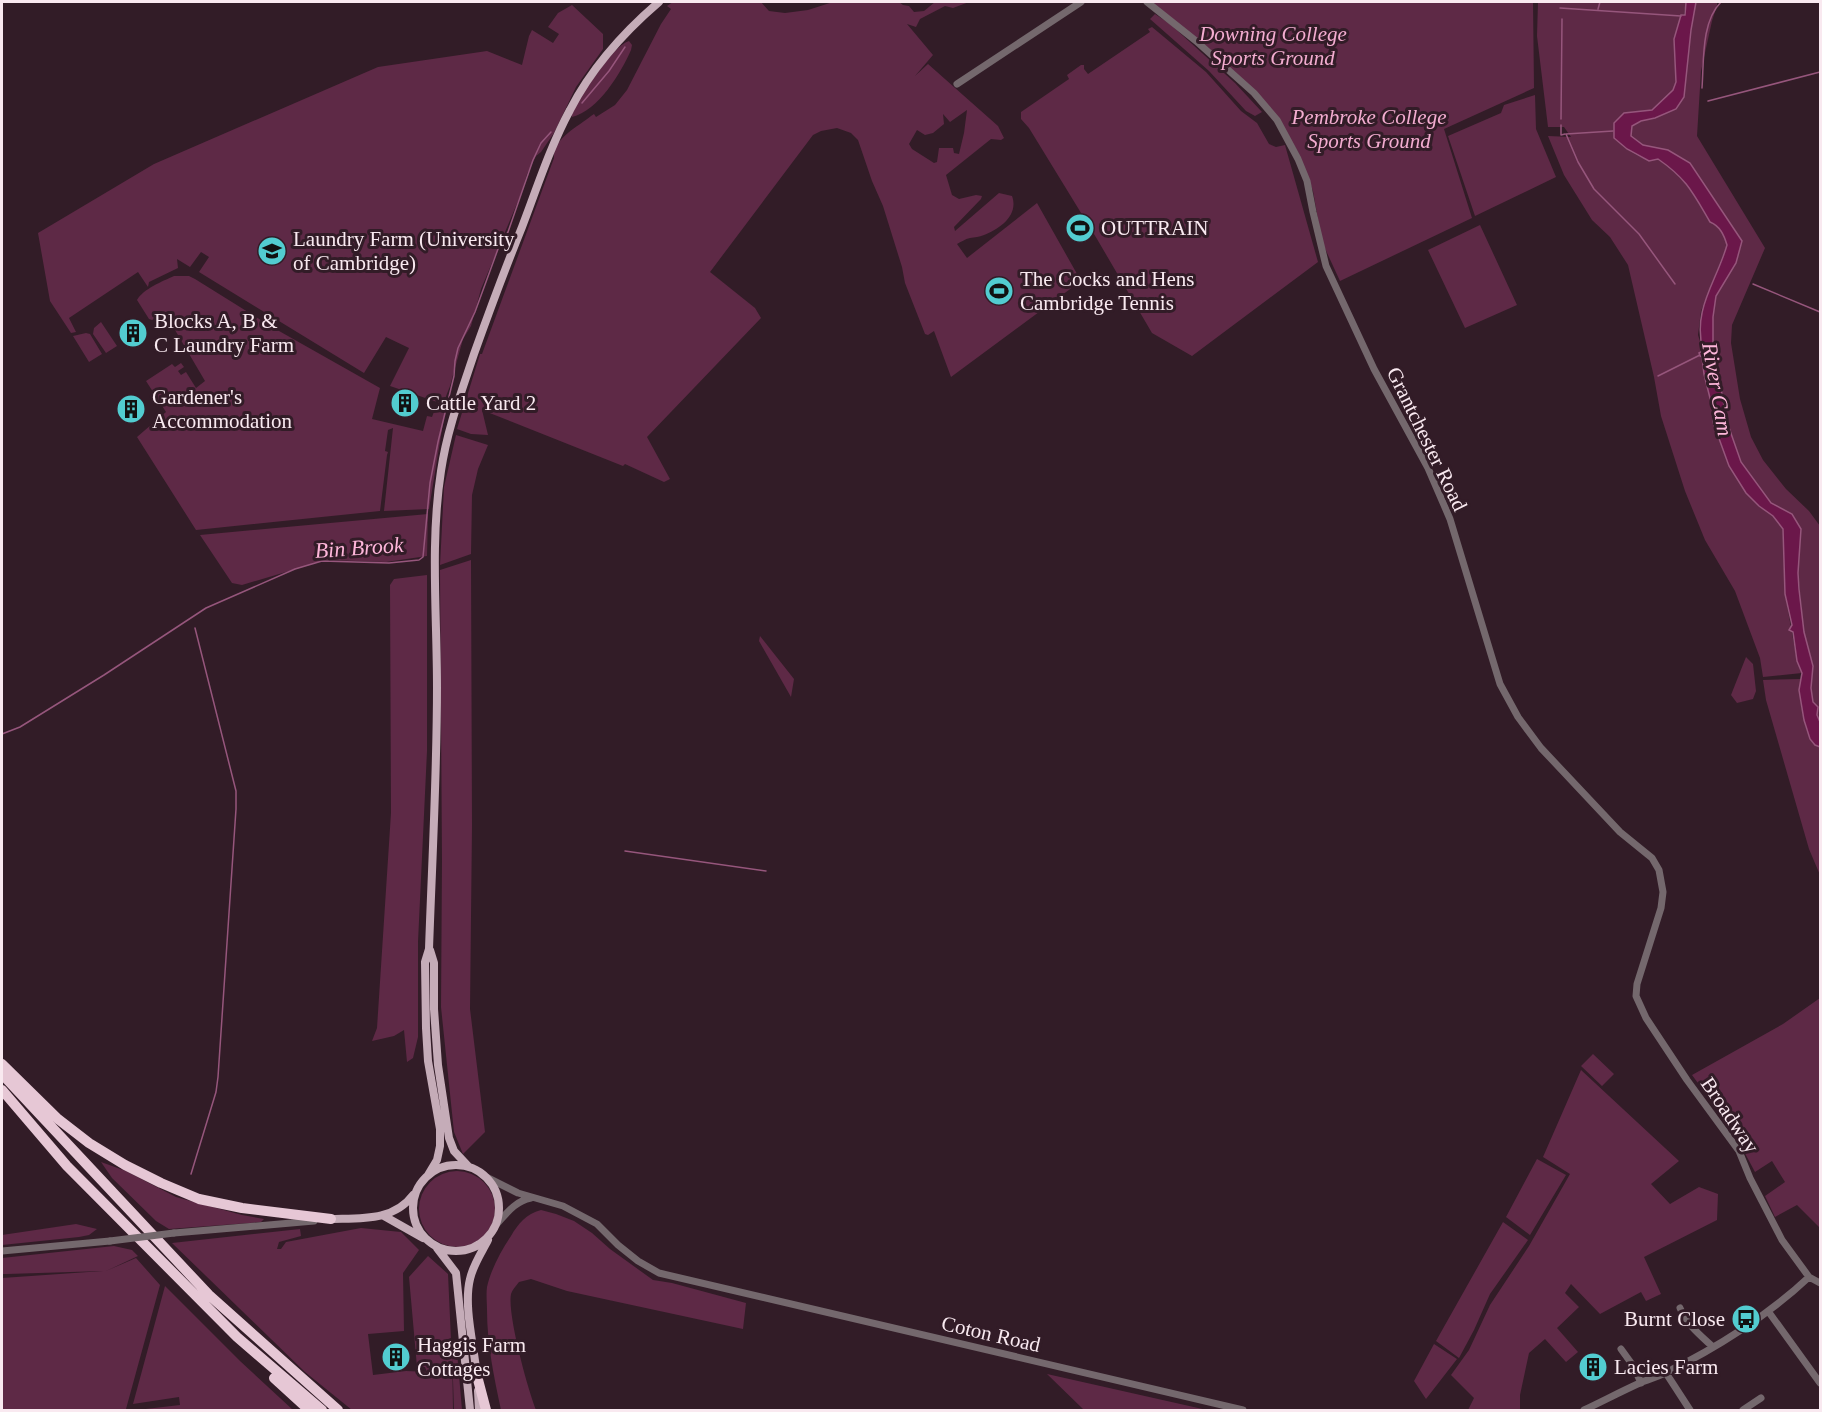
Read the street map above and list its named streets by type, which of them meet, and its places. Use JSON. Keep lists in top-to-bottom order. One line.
{"streets":{"street":["Grantchester Road","Broadway","Coton Road"]},"crossings":[["Grantchester Road","Broadway"]],"water":["River Cam","Bin Brook"],"parks":["Downing College Sports Ground","Pembroke College Sports Ground"],"places":{"sports":["OUTTRAIN","The Cocks and Hens Cambridge Tennis"],"school or university":["Laundry Farm (University of Cambridge)"],"building":["Blocks A, B & C Laundry Farm","Cattle Yard 2","Gardener's Accommodation","Haggis Farm Cottages","Lacies Farm"],"bus stop":["Burnt Close"]}}
